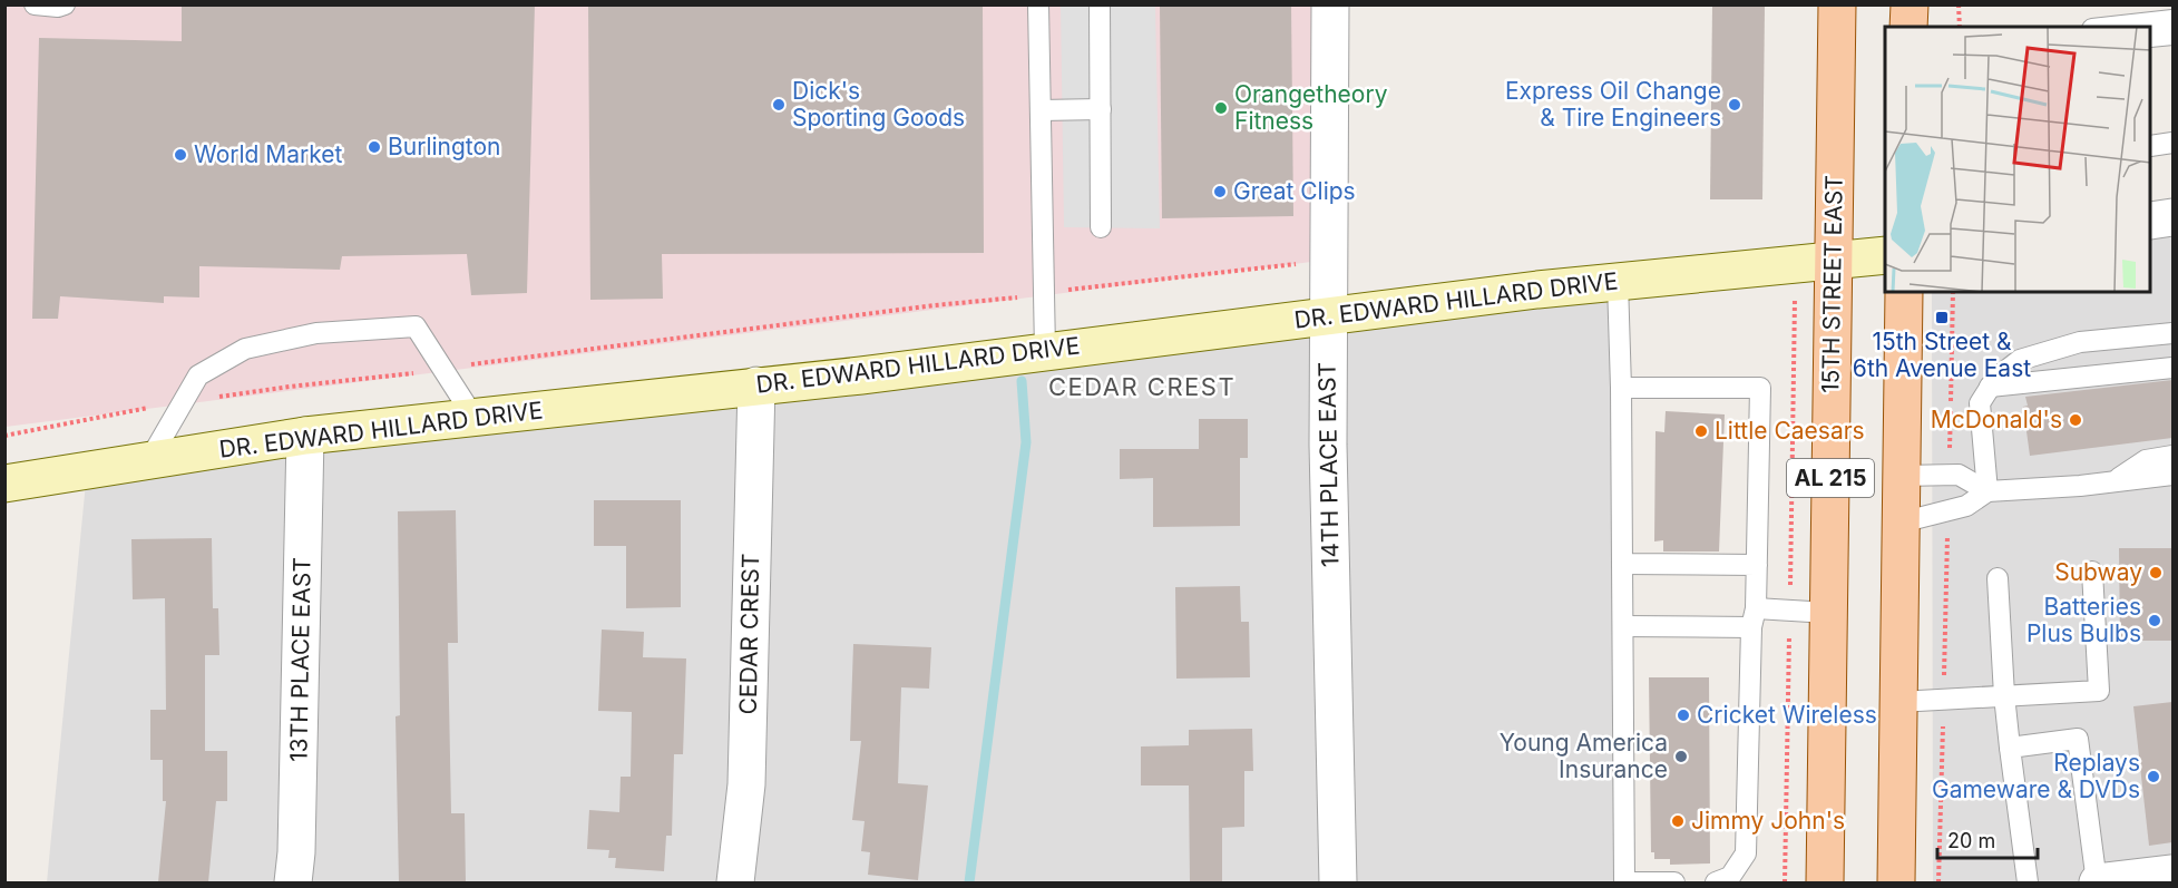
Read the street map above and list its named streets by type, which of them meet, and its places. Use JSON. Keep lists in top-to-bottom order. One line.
{"streets":{"main road":["15TH STREET EAST","AL 215"],"street":["DR. EDWARD HILLARD DRIVE","14TH PLACE EAST","CEDAR CREST","13TH PLACE EAST"]},"crossings":[["15TH STREET EAST","DR. EDWARD HILLARD DRIVE"],["DR. EDWARD HILLARD DRIVE","14TH PLACE EAST"],["DR. EDWARD HILLARD DRIVE","CEDAR CREST"],["DR. EDWARD HILLARD DRIVE","13TH PLACE EAST"]],"districts":["CEDAR CREST"],"places":{"other":["Dick's Sporting Goods","Express Oil Change & Tire Engineers","Orangetheory Fitness","Burlington","World Market","Great Clips","McDonald's","Little Caesars","Subway","Batteries Plus Bulbs","Cricket Wireless","Young America Insurance","Replays Gameware & DVDs","Jimmy John's"],"transit":["15th Street & 6th Avenue East"]},"scale_bar":"20 m"}
